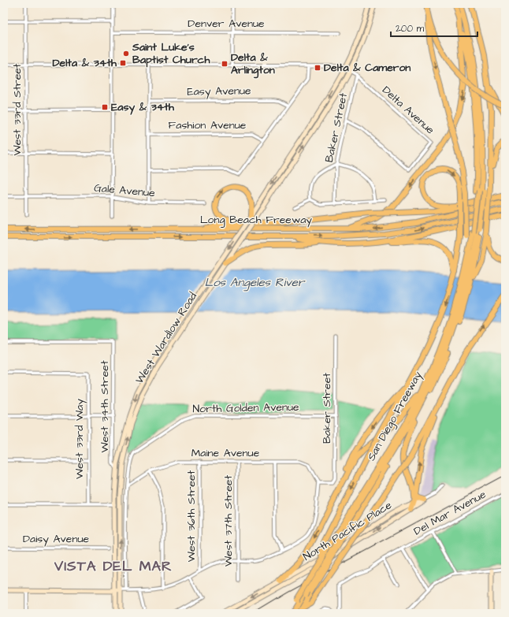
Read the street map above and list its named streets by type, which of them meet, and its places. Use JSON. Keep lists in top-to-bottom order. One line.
{"streets":{"highway":["Long Beach Freeway","San Diego Freeway"],"main road":["West Wardlow Road","North Pacific Place"],"street":["Denver Avenue","Easy Avenue","West 33rd Street","Delta Avenue","Fashion Avenue","Baker Street","Gale Avenue","West 34th Street","North Golden Avenue","West 33rd Way","Maine Avenue","Del Mar Avenue","West 36th Street","West 37th Street","Daisy Avenue"]},"crossings":[["West 33rd Street","Delta Avenue"],["West 33rd Street","Gale Avenue"],["Delta Avenue","Baker Street"],["Delta Avenue","West Wardlow Road"],["Baker Street","North Golden Avenue"],["Baker Street","Maine Avenue"],["West Wardlow Road","West 34th Street"],["North Golden Avenue","Maine Avenue"],["Maine Avenue","West 36th Street"],["Maine Avenue","West 37th Street"]],"districts":["VISTA DEL MAR"],"water":["Los Angeles River"],"places":{"other":["Saint Luke's Baptist Church"],"transit":["Delta & 34th","Delta & Arlington","Delta & Cameron","Easy & 34th"]},"scale_bar":"200 m"}
